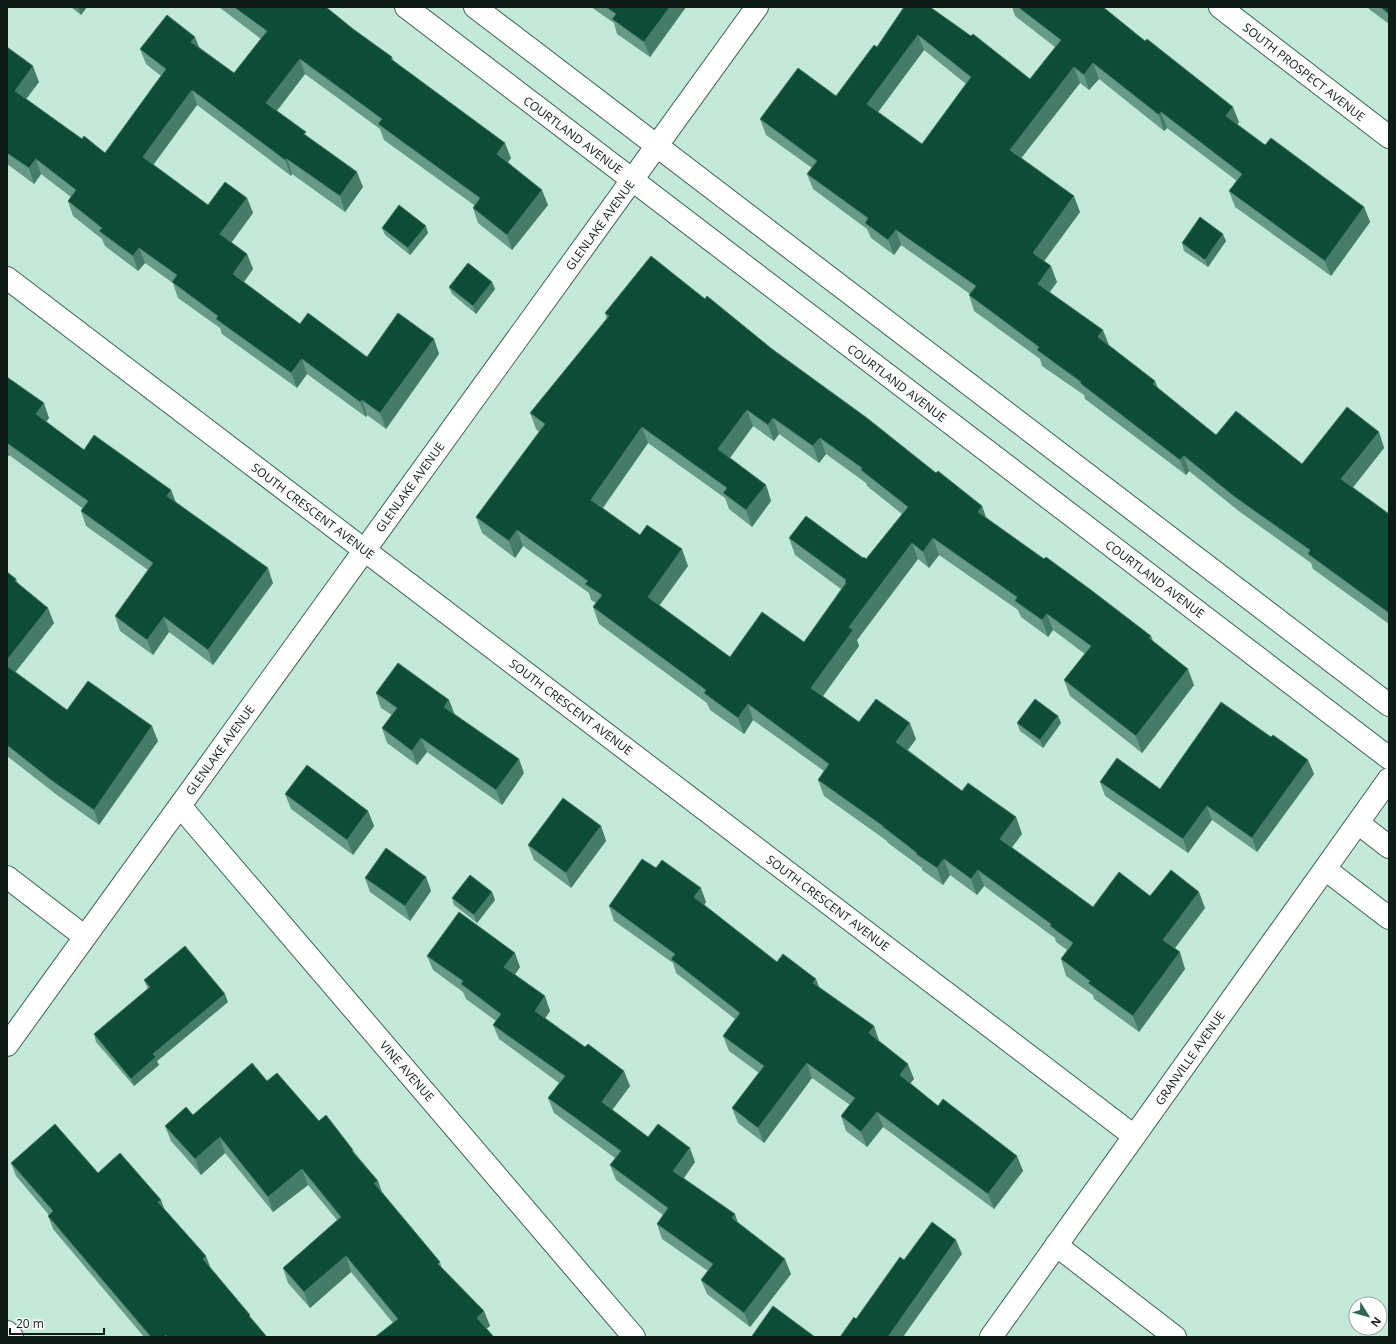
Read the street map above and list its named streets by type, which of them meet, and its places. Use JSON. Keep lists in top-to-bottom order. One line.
{"streets":{"street":["SOUTH PROSPECT AVENUE","COURTLAND AVENUE","GLENLAKE AVENUE","SOUTH CRESCENT AVENUE","GRANVILLE AVENUE","VINE AVENUE"]},"crossings":[["COURTLAND AVENUE","GLENLAKE AVENUE"],["GLENLAKE AVENUE","SOUTH CRESCENT AVENUE"],["GLENLAKE AVENUE","VINE AVENUE"],["SOUTH CRESCENT AVENUE","GRANVILLE AVENUE"]],"scale_bar":"20 m","north":"bottom right"}
